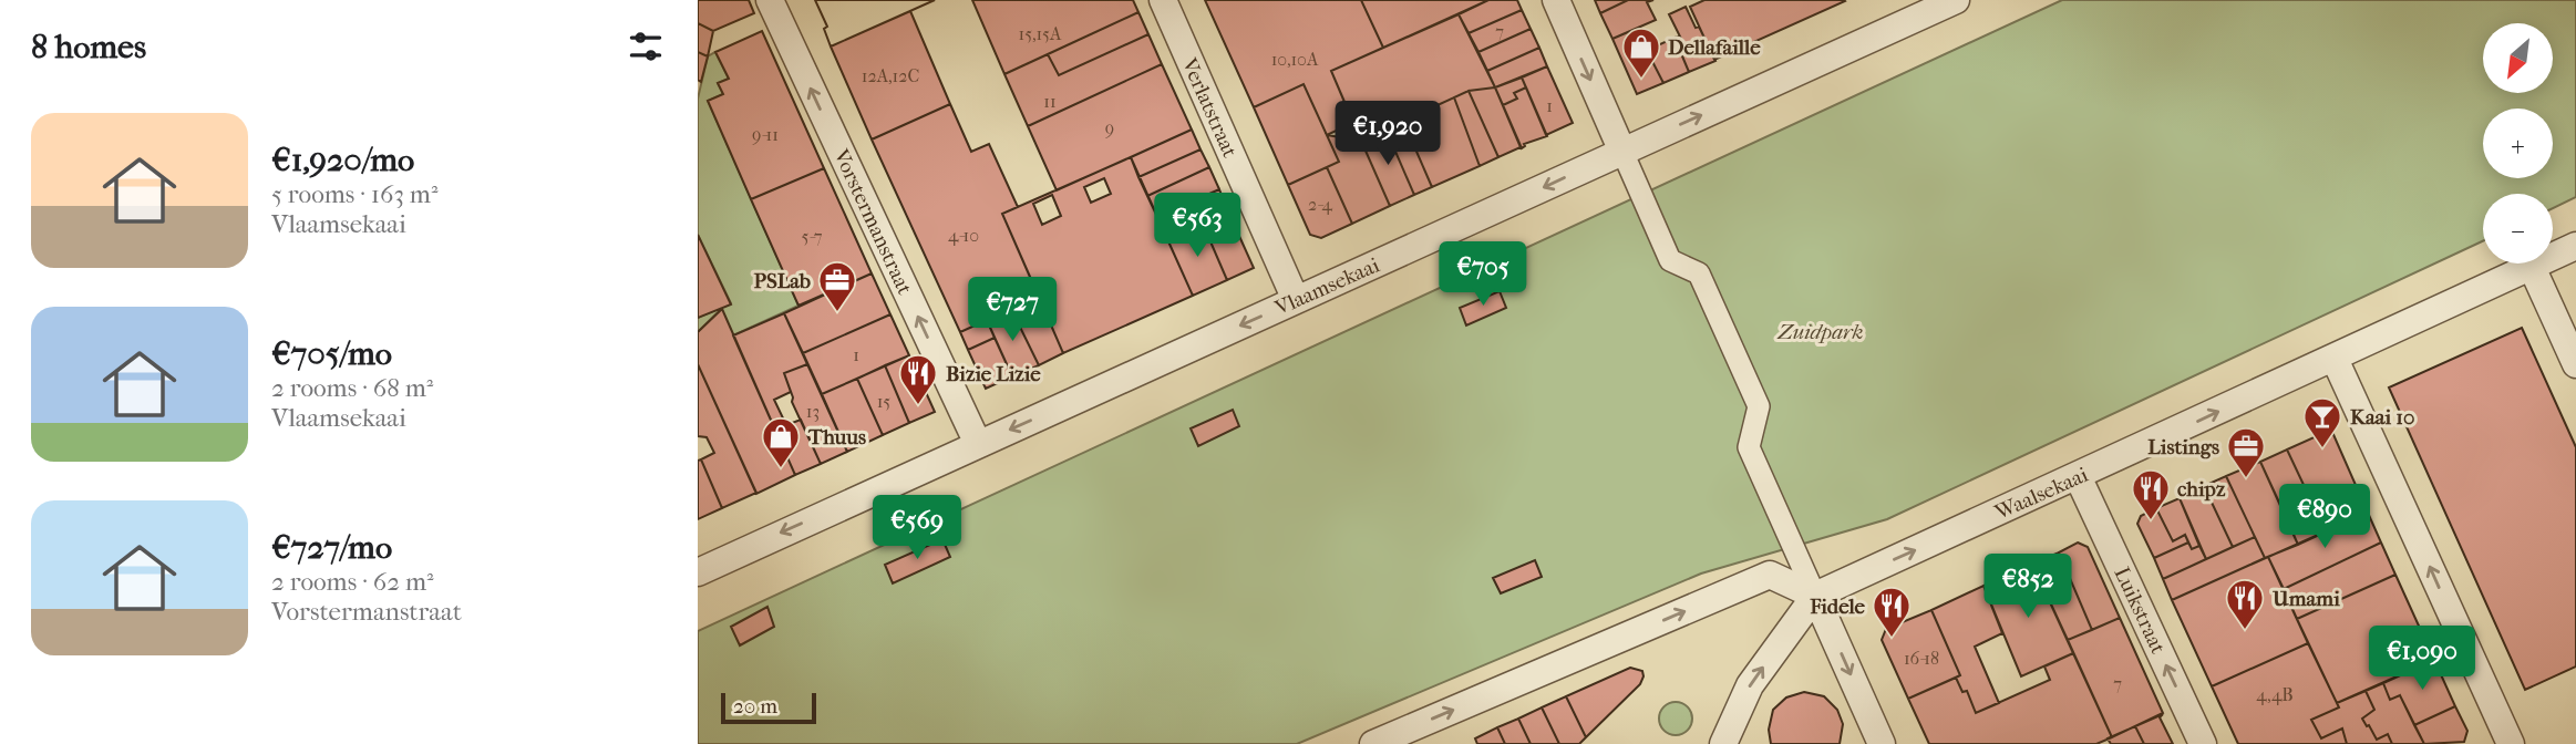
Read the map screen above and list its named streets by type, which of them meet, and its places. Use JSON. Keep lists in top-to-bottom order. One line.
{"streets":{"street":["Verlatstraat","Vorstermanstraat","Vlaamsekaai","Waalsekaai","Luikstraat"]},"crossings":[["Verlatstraat","Vlaamsekaai"],["Vorstermanstraat","Vlaamsekaai"],["Waalsekaai","Luikstraat"]],"one_way":["Vorstermanstraat","Waalsekaai","Luikstraat"],"parks":["Zuidpark"],"places":{"shop":["Dellafaille","Thuus"],"office":["PSLab","Listings"],"restaurant":["Bizie Lizie","chipz","Umami","Fidele"],"bar":["Kaai 10"]},"house_numbers":["7","15,15A","10,10A","12A,12C","11","1","9","9-11","2-4","4-10","5-7","1","15","13","16-18","7","4,4B"],"scale_bar":"20 m","north":"bottom left","page":{"heading":"8 homes","map_buttons":["+","−"],"list":[{"name":"€1,920/mo","note":"5 rooms · 163 m² · Vlaamsekaai"},{"name":"€705/mo","note":"2 rooms · 68 m² · Vlaamsekaai"},{"name":"€727/mo","note":"2 rooms · 62 m² · Vorstermanstraat"}],"price":["€1,920","€563","€705","€727","€890","€569","€852","€1,090"],"scale":"20 m"}}
